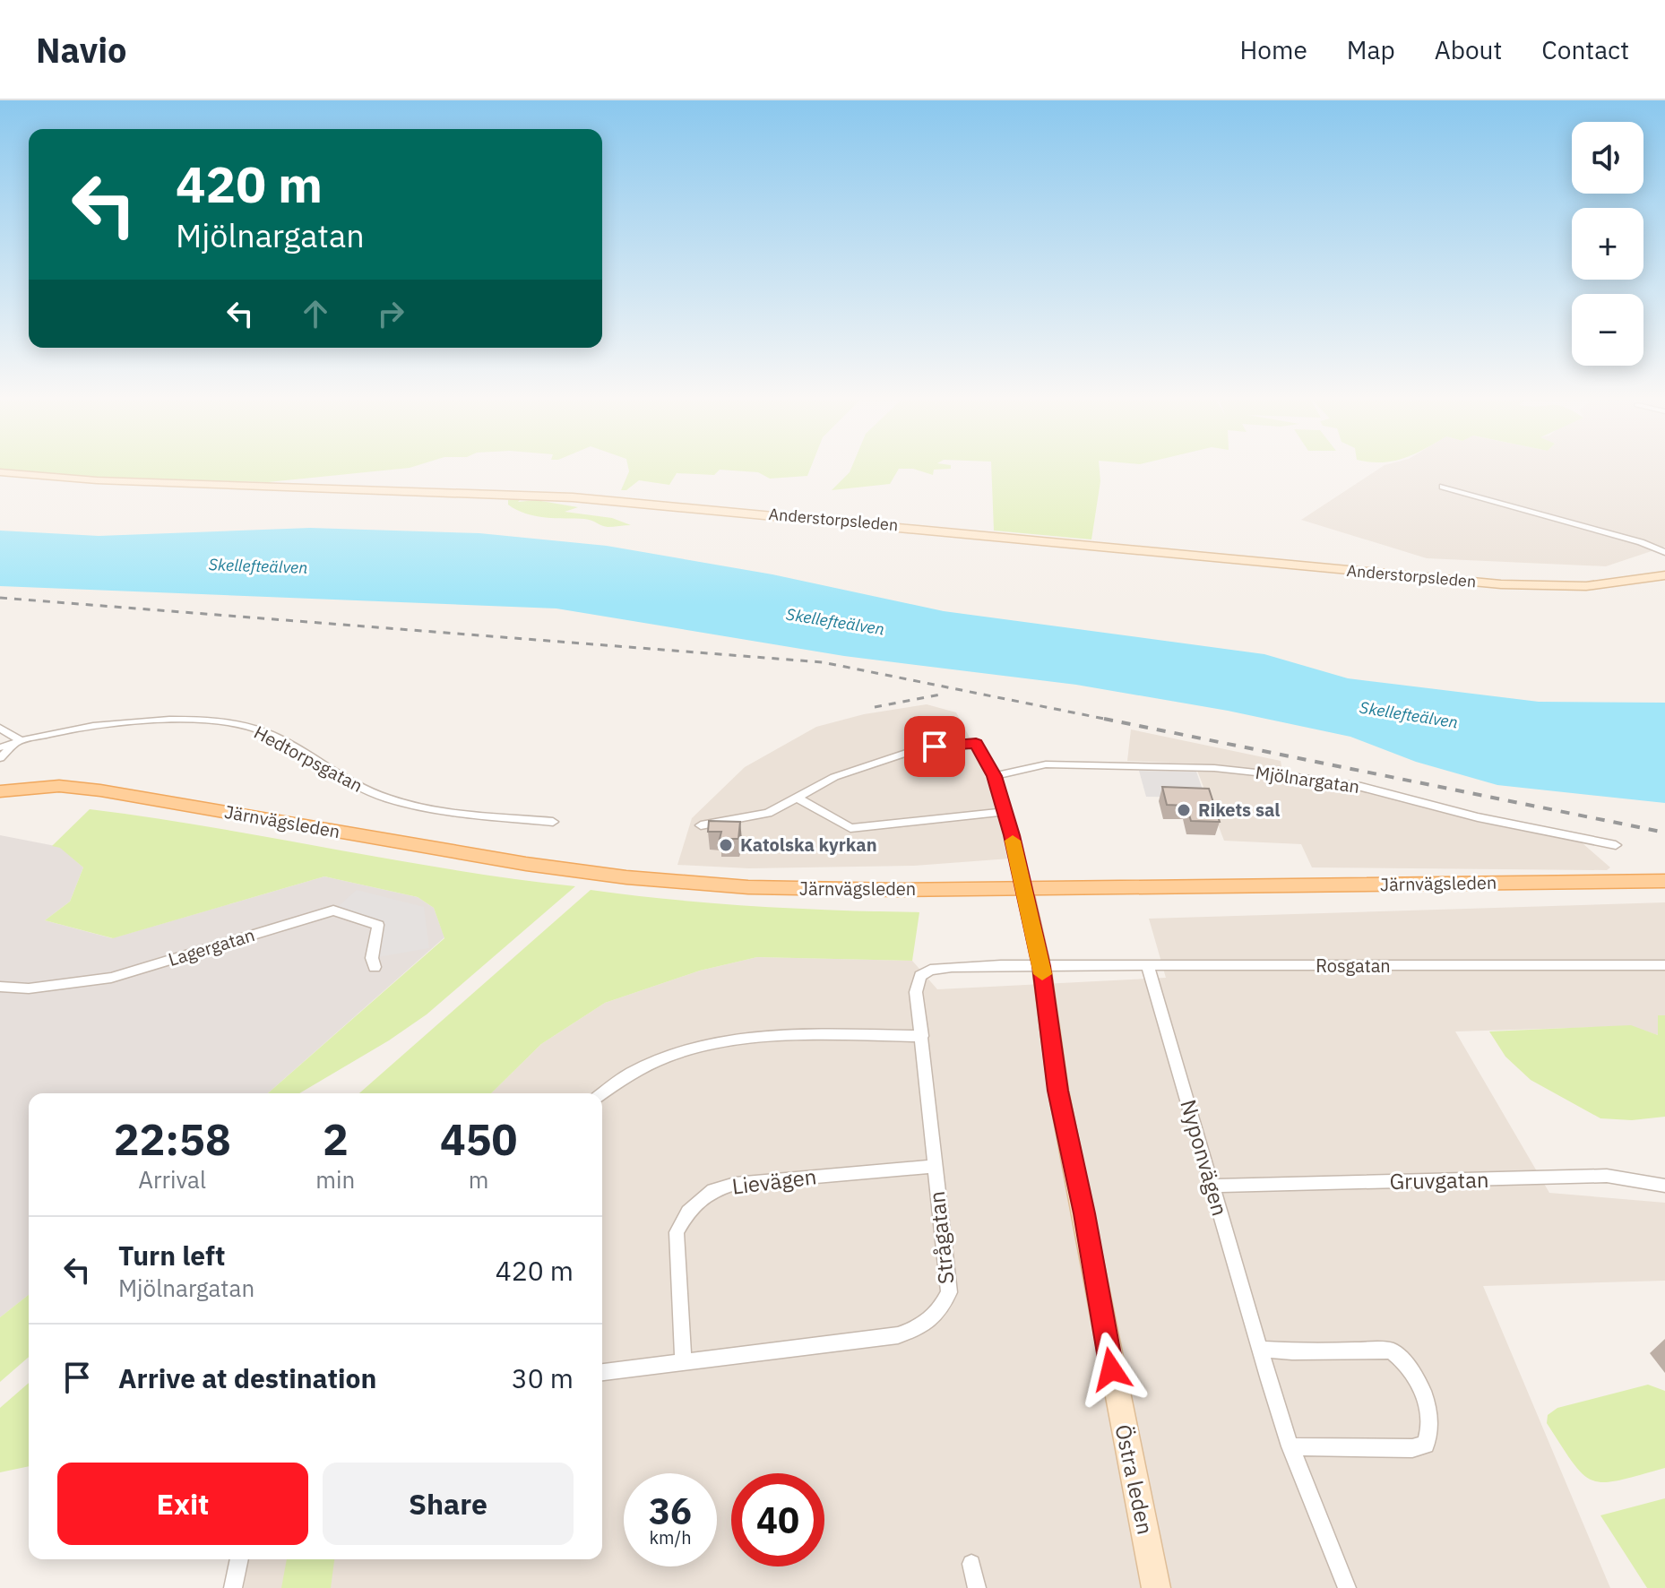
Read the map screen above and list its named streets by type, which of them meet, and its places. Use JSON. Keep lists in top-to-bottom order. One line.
{"streets":{"main road":["Anderstorpsleden","Järnvägsleden","Östra leden"],"street":["Hedtorpsgatan","Mjölnargatan","Lagergatan","Rosgatan","Nyponvägen","Gruvgatan","Lievägen","Strågatan"]},"crossings":[["Mjölnargatan","Östra leden"],["Järnvägsleden","Östra leden"],["Rosgatan","Nyponvägen"],["Rosgatan","Strågatan"],["Rosgatan","Östra leden"],["Nyponvägen","Gruvgatan"],["Lievägen","Strågatan"],["Strågatan","Östra leden"]],"water":["Skellefteälven"],"places":["Rikets sal","Katolska kyrkan"],"page":{"header":"Navio","nav":["Home","Map","About","Contact"],"map_buttons":["+","−"],"turn":["420 m","Mjölnargatan"],"eta":["22:58","Arrival","2","min","450","m"],"list":[{"name":"Turn left","note":"Mjölnargatan","value":"420 m"},{"name":"Arrive at destination","value":"30 m"}],"buttons":["Exit","Share"],"speed":"36 km/h","limit":"40"}}
